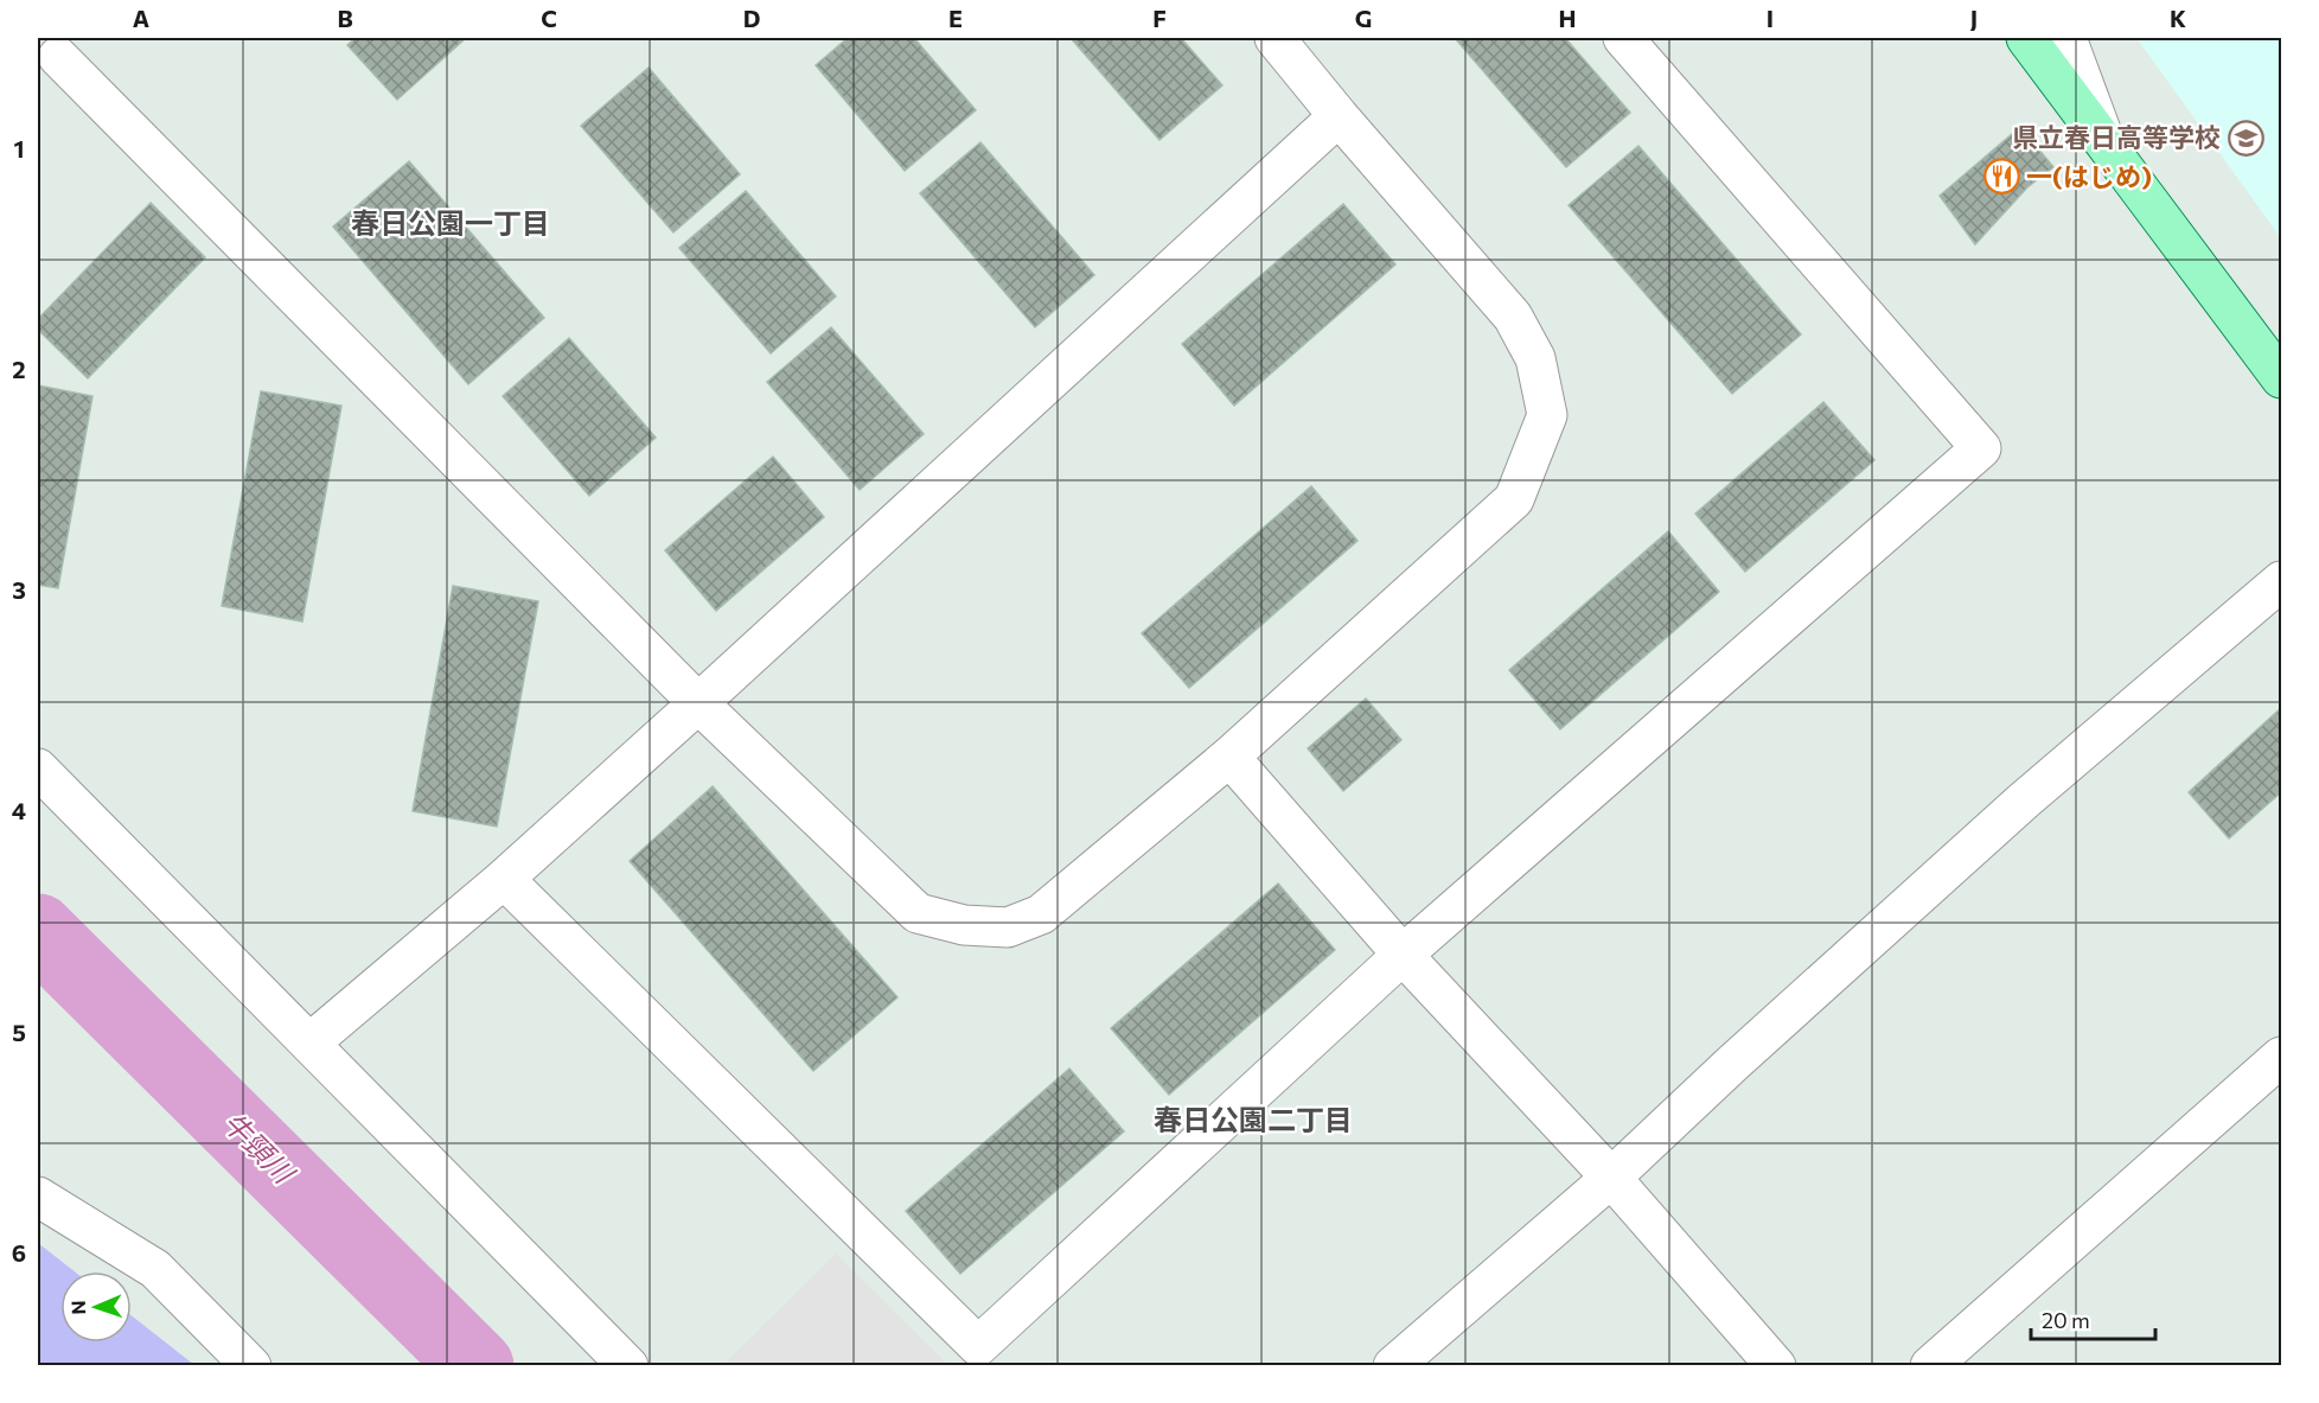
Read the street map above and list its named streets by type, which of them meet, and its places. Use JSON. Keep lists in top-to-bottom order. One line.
{"districts":["春日公園一丁目","春日公園二丁目"],"water":["牛頸川"],"places":{"school or university":["県立春日高等学校"],"restaurant":["一(はじめ)"]},"scale_bar":"20 m","north":"left","grid":{"columns":["A","B","C","D","E","F","G","H","I","J","K"],"rows":["1","2","3","4","5","6"]}}
